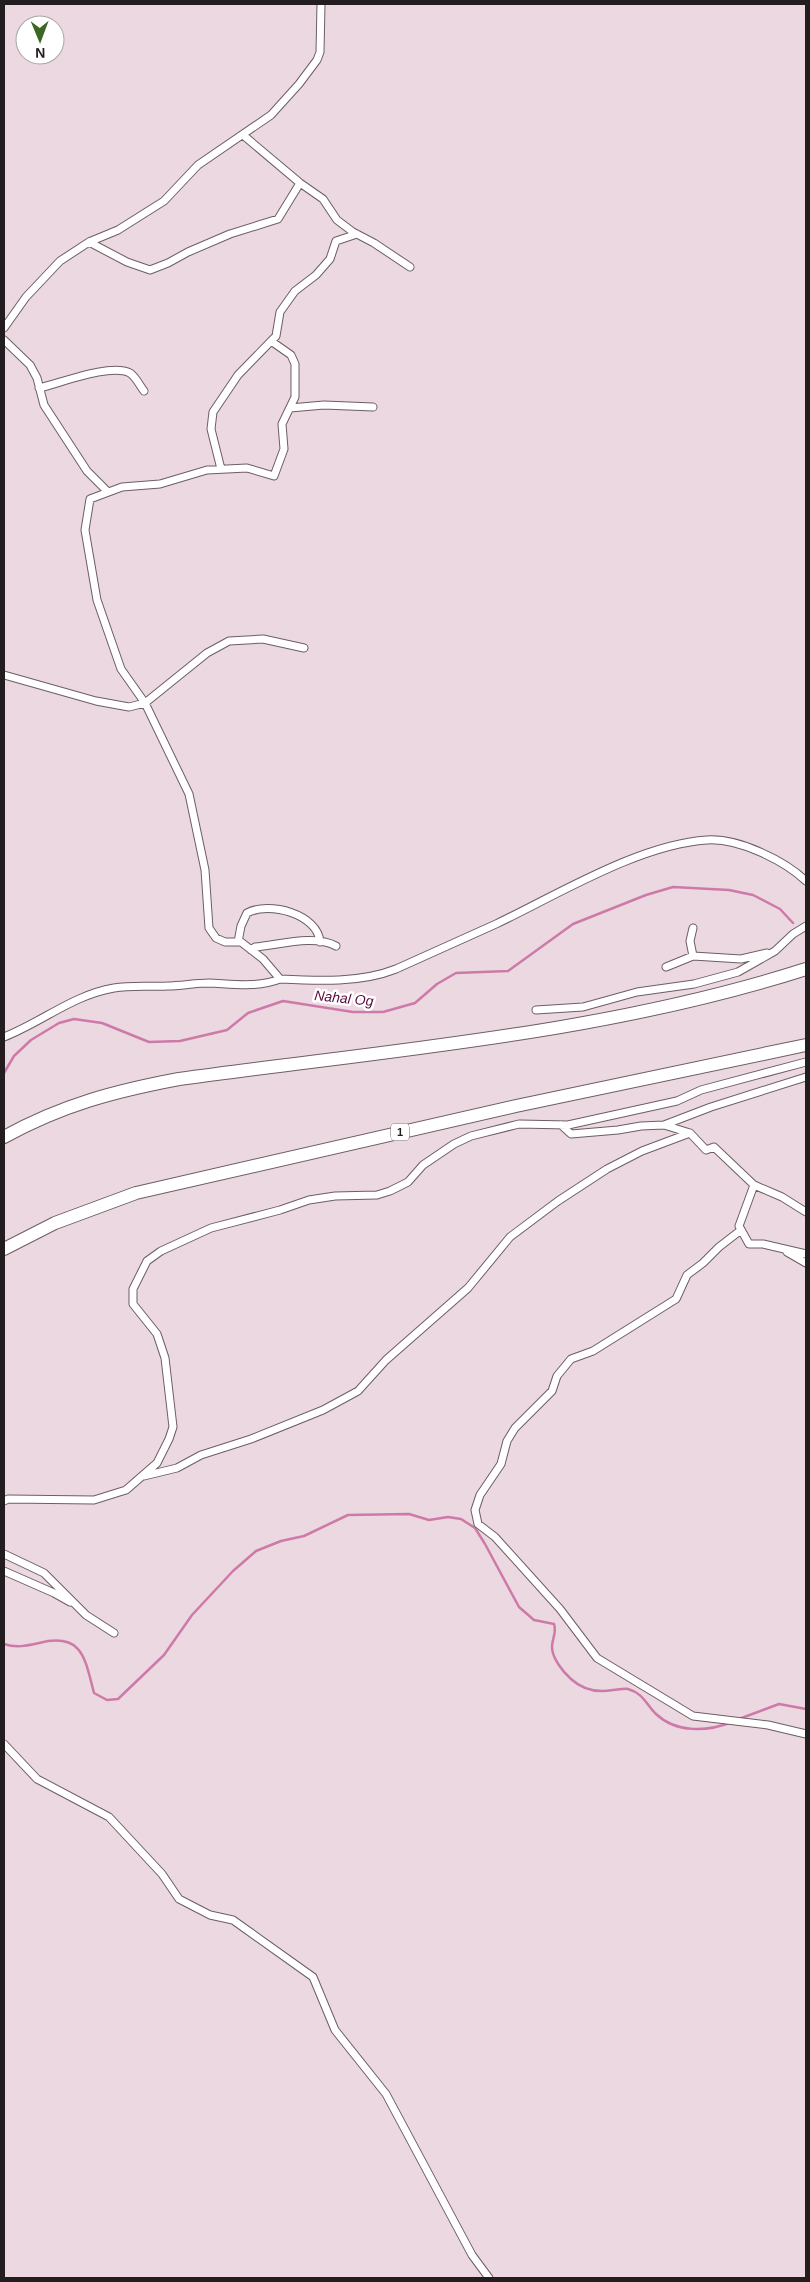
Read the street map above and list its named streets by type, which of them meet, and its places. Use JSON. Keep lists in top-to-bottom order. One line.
{"streets":{"highway":["1"]},"water":["Nahal Og"],"north":"bottom"}
